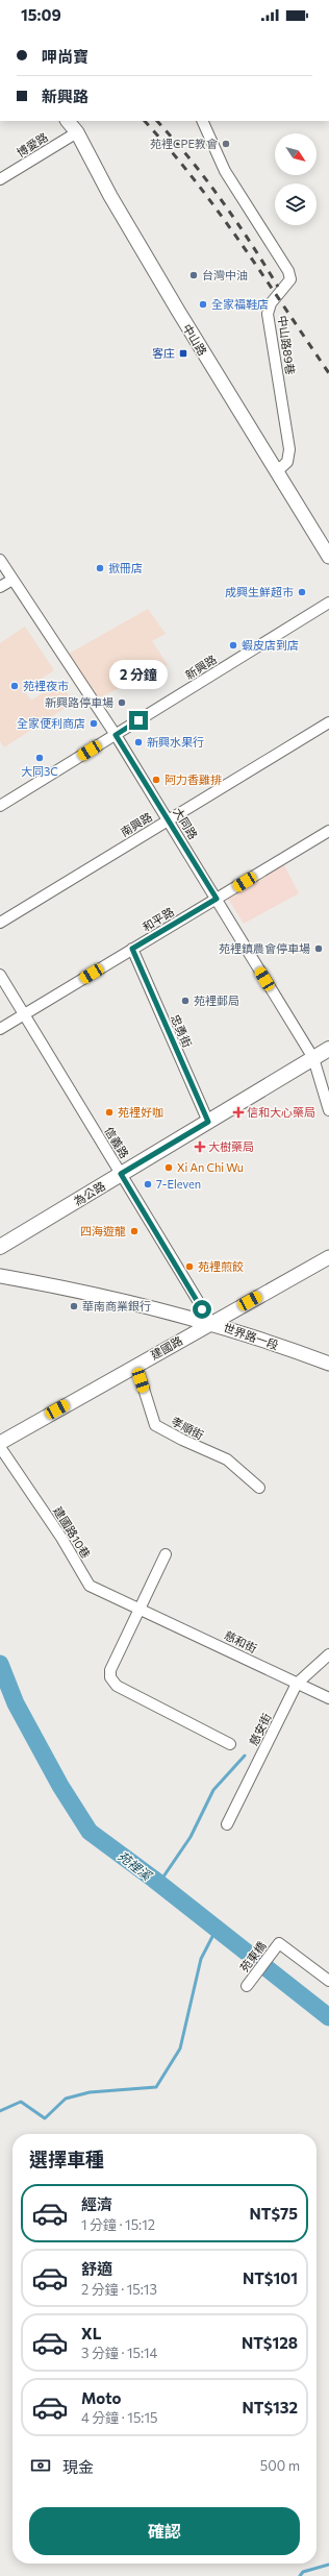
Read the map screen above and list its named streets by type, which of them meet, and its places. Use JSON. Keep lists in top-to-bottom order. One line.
{"streets":{"main road":["為公路"],"street":["博愛路","中山路","中山路89巷","新興路","大同路","南興路","和平路","忠勇街","信義路","世界路一段","建國路","孝順街","建國路10巷","慈和街","慈安街","苑東橋"]},"crossings":[["博愛路","中山路"],["中山路","中山路89巷"],["新興路","大同路"],["大同路","南興路"],["大同路","和平路"],["大同路","為公路"],["和平路","忠勇街"],["和平路","信義路"],["忠勇街","為公路"],["信義路","為公路"],["信義路","世界路一段"],["信義路","建國路"],["世界路一段","建國路"],["建國路","孝順街"],["建國路","建國路10巷"],["建國路10巷","慈和街"],["慈和街","慈安街"]],"water":["苑裡溪"],"places":{"other":["苑裡CPE教會","台灣中油","全家福鞋店","掀冊店","成興生鮮超市","蝦皮店到店","苑裡夜市","新興路停車場","全家便利商店","新興水果行","大同3C","阿力香雞排","苑裡鎮農會停車場","苑裡郵局","苑裡好咖","Xi An Chi Wu","7-Eleven","四海遊龍","苑裡煎餃","華南商業銀行"],"transit":["客庄"],"health":["信和大心藥局","大樹藥局"]},"north":"bottom right","page":{"status":"15:09","banner":["呷尚寶","新興路"],"bubble":"2 分鐘","heading":"選擇車種","list":[{"name":"經濟","note":"1 分鐘 · 15:12","value":"NT$75"},{"name":"舒適","note":"2 分鐘 · 15:13","value":"NT$101"},{"name":"XL","note":"3 分鐘 · 15:14","value":"NT$128"},{"name":"Moto","note":"4 分鐘 · 15:15","value":"NT$132"}],"pay":["現金","500 m"],"buttons":"確認"}}
